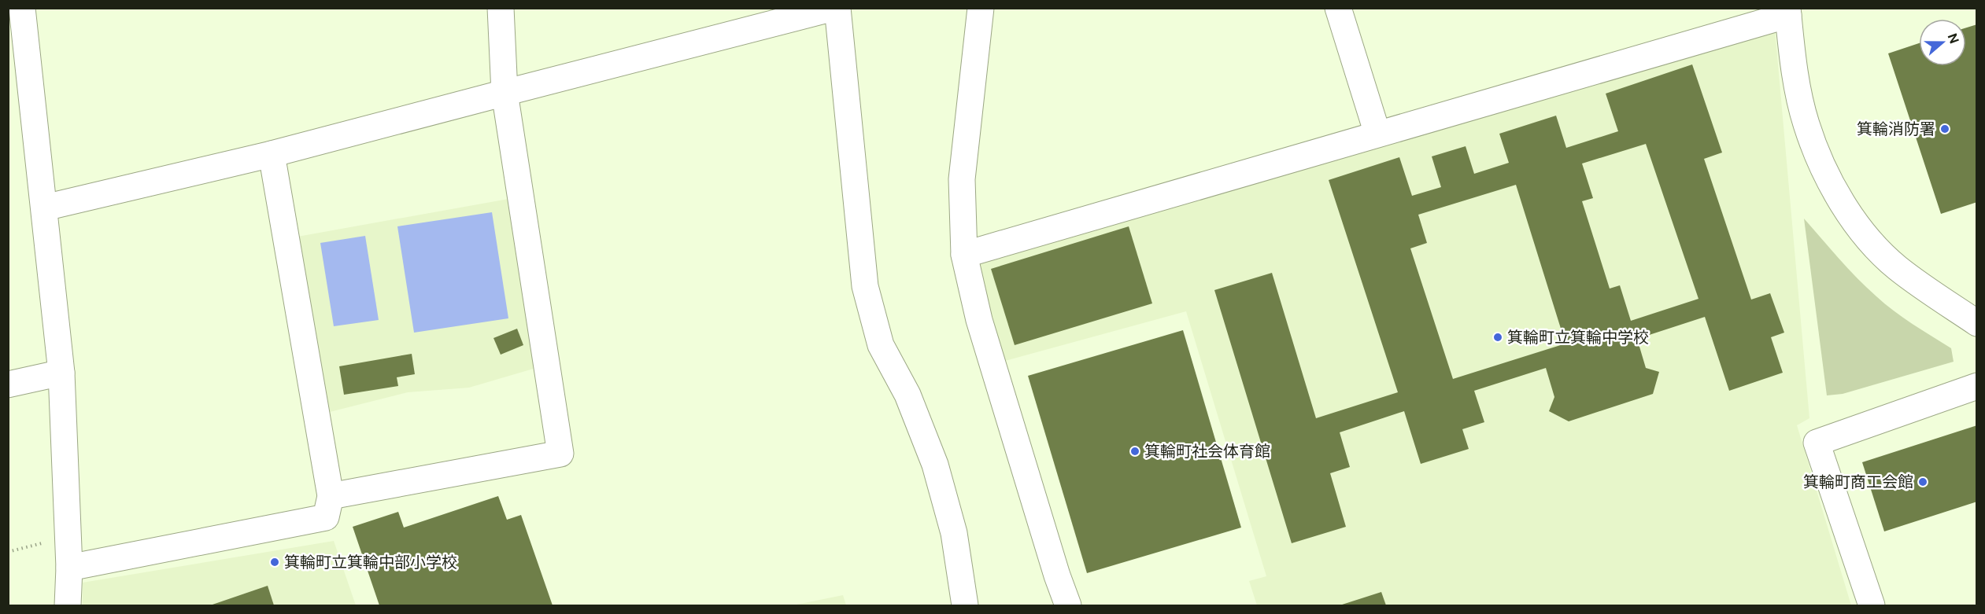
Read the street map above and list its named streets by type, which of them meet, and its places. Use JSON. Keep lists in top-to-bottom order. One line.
{"places":["箕輪消防署","箕輪町立箕輪中学校","箕輪町社会体育館","箕輪町商工会館","箕輪町立箕輪中部小学校"],"north":"right"}
